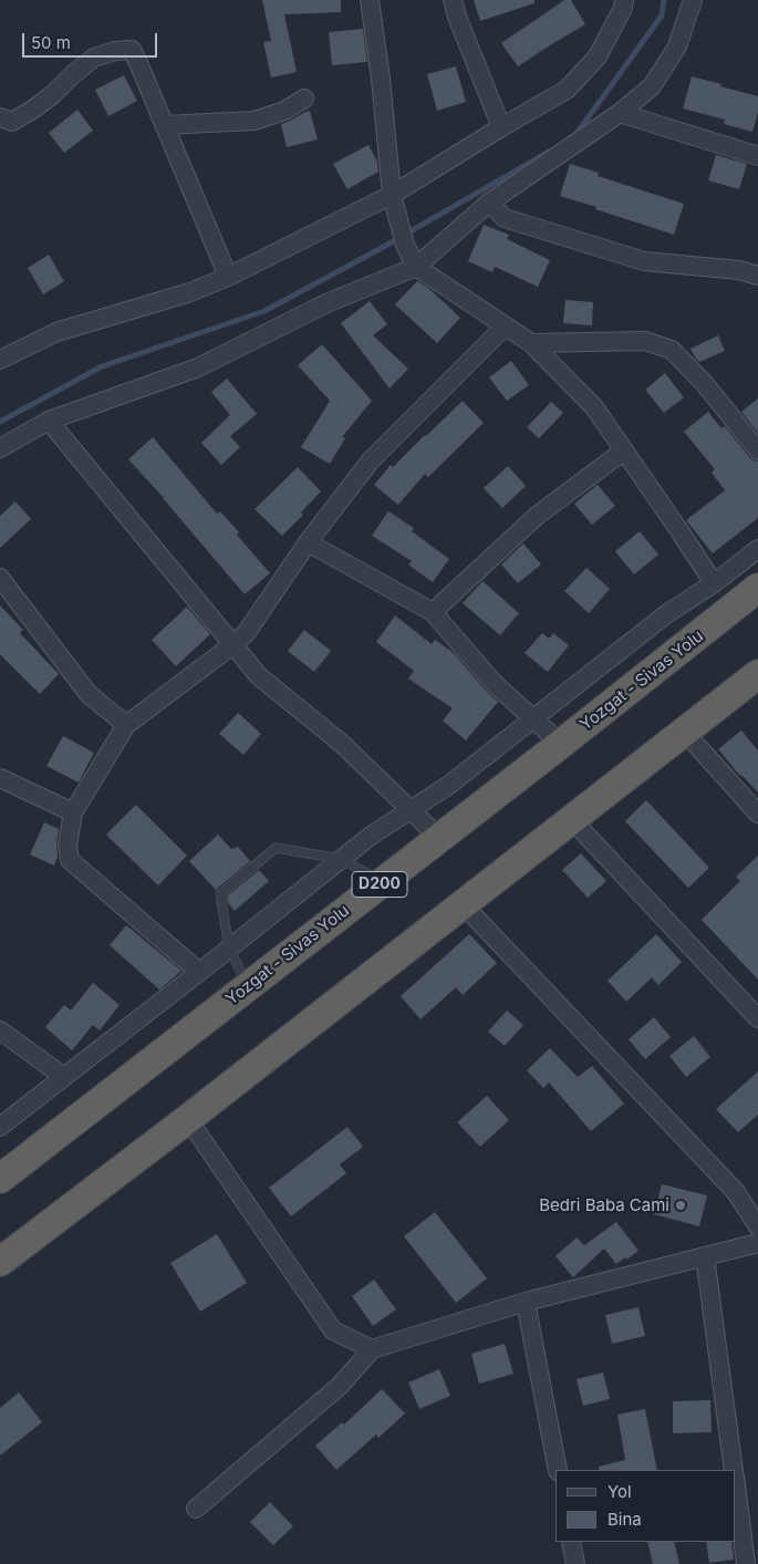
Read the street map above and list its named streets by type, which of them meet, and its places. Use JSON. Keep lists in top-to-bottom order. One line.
{"streets":{"highway":["Yozgat - Sivas Yolu","D200"]},"places":["Bedri Baba Cami"],"legend":["Yol","Bina"],"scale_bar":"50 m"}
